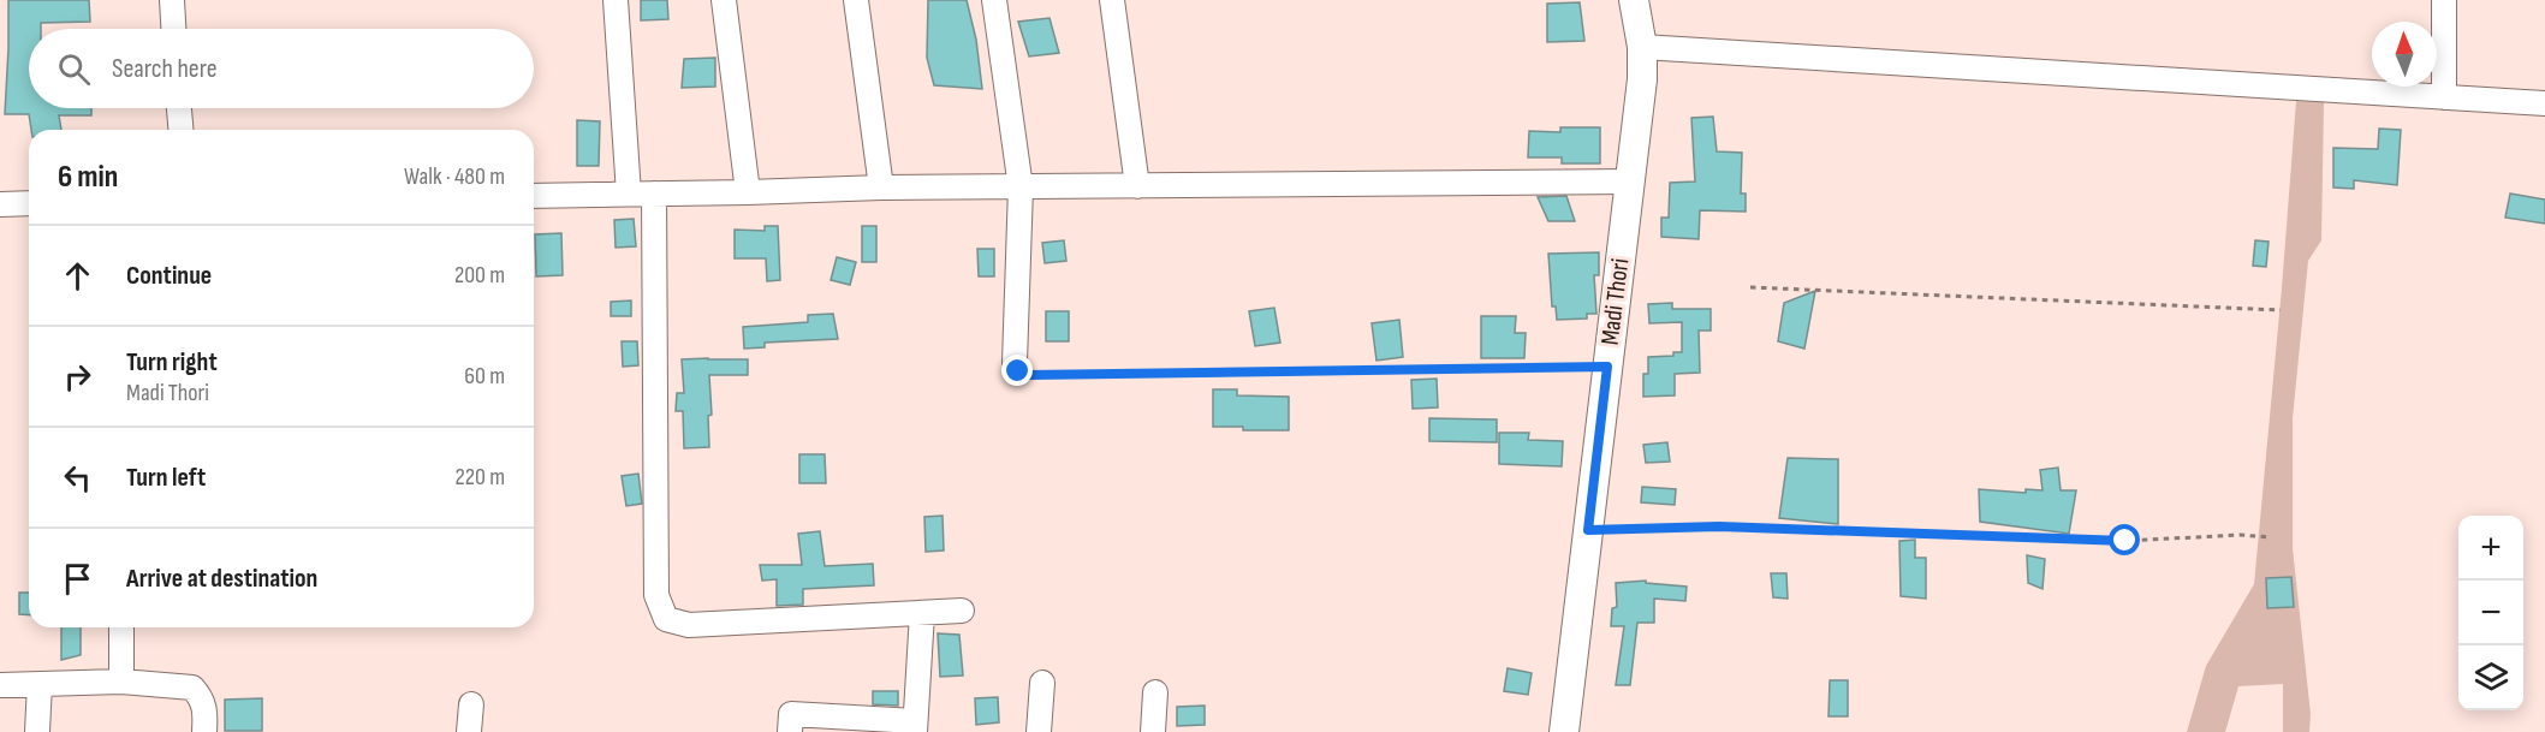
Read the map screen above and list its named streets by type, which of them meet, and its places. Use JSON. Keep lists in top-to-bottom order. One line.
{"streets":{"main road":["Madi Thori"]},"north":"top","page":{"search":"Search here","heading":["6 min","Walk · 480 m"],"list":[["Continue","200 m"],["Turn right","Madi Thori","60 m"],["Turn left","220 m"],"Arrive at destination"],"map_buttons":["+","−"]}}
